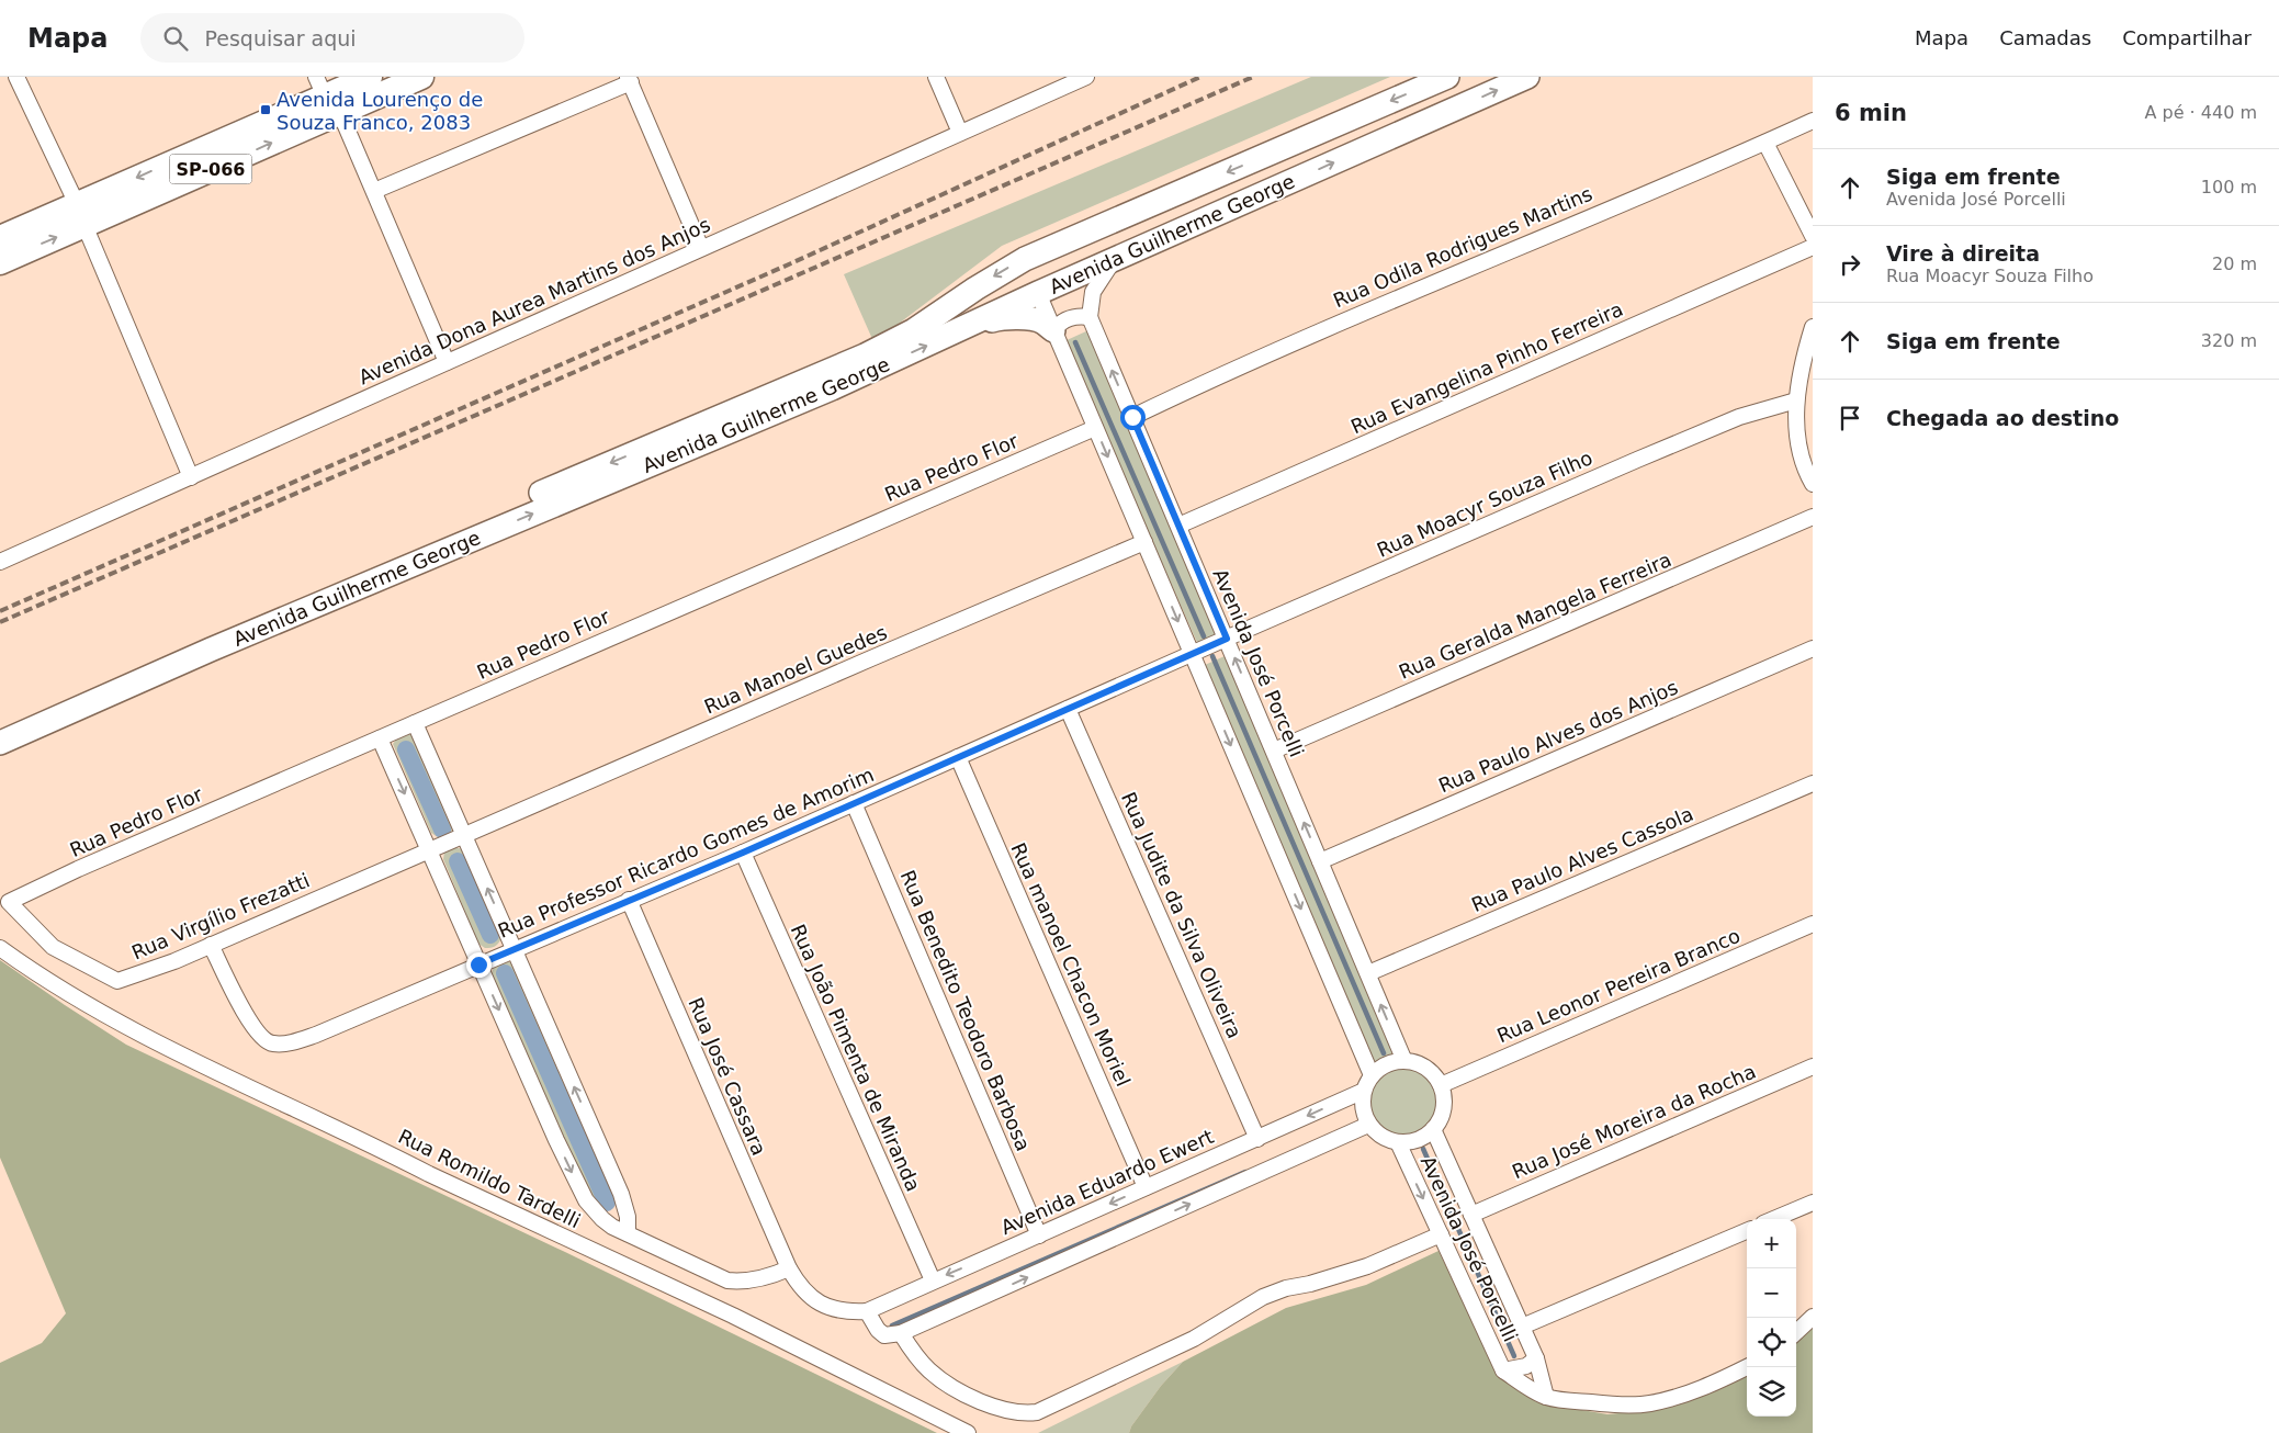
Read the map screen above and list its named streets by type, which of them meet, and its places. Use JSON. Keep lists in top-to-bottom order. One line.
{"streets":{"highway":["SP-066"],"main road":["Avenida Guilherme George"],"street":["Rua Odila Rodrigues Martins","Avenida Dona Aurea Martins dos Anjos","Rua Evangelina Pinho Ferreira","Rua Pedro Flor","Rua Moacyr Souza Filho","Rua Geralda Mangela Ferreira","Avenida José Porcelli","Rua Manoel Guedes","Rua Paulo Alves dos Anjos","Rua Professor Ricardo Gomes de Amorim","Rua Paulo Alves Cassola","Rua Judite da Silva Oliveira","Rua Virgílio Frezatti","Rua manoel Chacon Moriel","Rua Leonor Pereira Branco","Rua Benedito Teodoro Barbosa","Rua João Pimenta de Miranda","Rua José Cassara","Rua José Moreira da Rocha","Rua Romildo Tardelli","Avenida Eduardo Ewert"]},"crossings":[["Rua Odila Rodrigues Martins","Avenida José Porcelli"],["Rua Evangelina Pinho Ferreira","Avenida José Porcelli"],["Rua Pedro Flor","Rua Virgílio Frezatti"],["Rua Moacyr Souza Filho","Avenida José Porcelli"],["Rua Moacyr Souza Filho","Rua Professor Ricardo Gomes de Amorim"],["Rua Geralda Mangela Ferreira","Avenida José Porcelli"],["Avenida José Porcelli","Rua Paulo Alves dos Anjos"],["Avenida José Porcelli","Rua Paulo Alves Cassola"],["Avenida José Porcelli","Rua Leonor Pereira Branco"],["Avenida José Porcelli","Rua José Moreira da Rocha"],["Avenida José Porcelli","Avenida Eduardo Ewert"],["Rua Manoel Guedes","Rua Virgílio Frezatti"],["Rua Professor Ricardo Gomes de Amorim","Rua Judite da Silva Oliveira"],["Rua Professor Ricardo Gomes de Amorim","Rua Virgílio Frezatti"],["Rua Professor Ricardo Gomes de Amorim","Rua manoel Chacon Moriel"],["Rua Professor Ricardo Gomes de Amorim","Rua Benedito Teodoro Barbosa"],["Rua Professor Ricardo Gomes de Amorim","Rua João Pimenta de Miranda"],["Rua Professor Ricardo Gomes de Amorim","Rua José Cassara"],["Rua Judite da Silva Oliveira","Avenida Eduardo Ewert"],["Rua manoel Chacon Moriel","Avenida Eduardo Ewert"],["Rua Leonor Pereira Branco","Avenida Eduardo Ewert"],["Rua Benedito Teodoro Barbosa","Avenida Eduardo Ewert"],["Rua João Pimenta de Miranda","Avenida Eduardo Ewert"],["Rua José Cassara","Avenida Eduardo Ewert"]],"places":{"transit":["Avenida Lourenço de Souza Franco, 2083"]},"page":{"header":"Mapa","search":"Pesquisar aqui","nav":["Mapa","Camadas","Compartilhar"],"heading":["6 min","A pé · 440 m"],"list":[["Siga em frente","Avenida José Porcelli","100 m"],["Vire à direita","Rua Moacyr Souza Filho","20 m"],["Siga em frente","320 m"],"Chegada ao destino"],"map_buttons":["+","−"]}}
